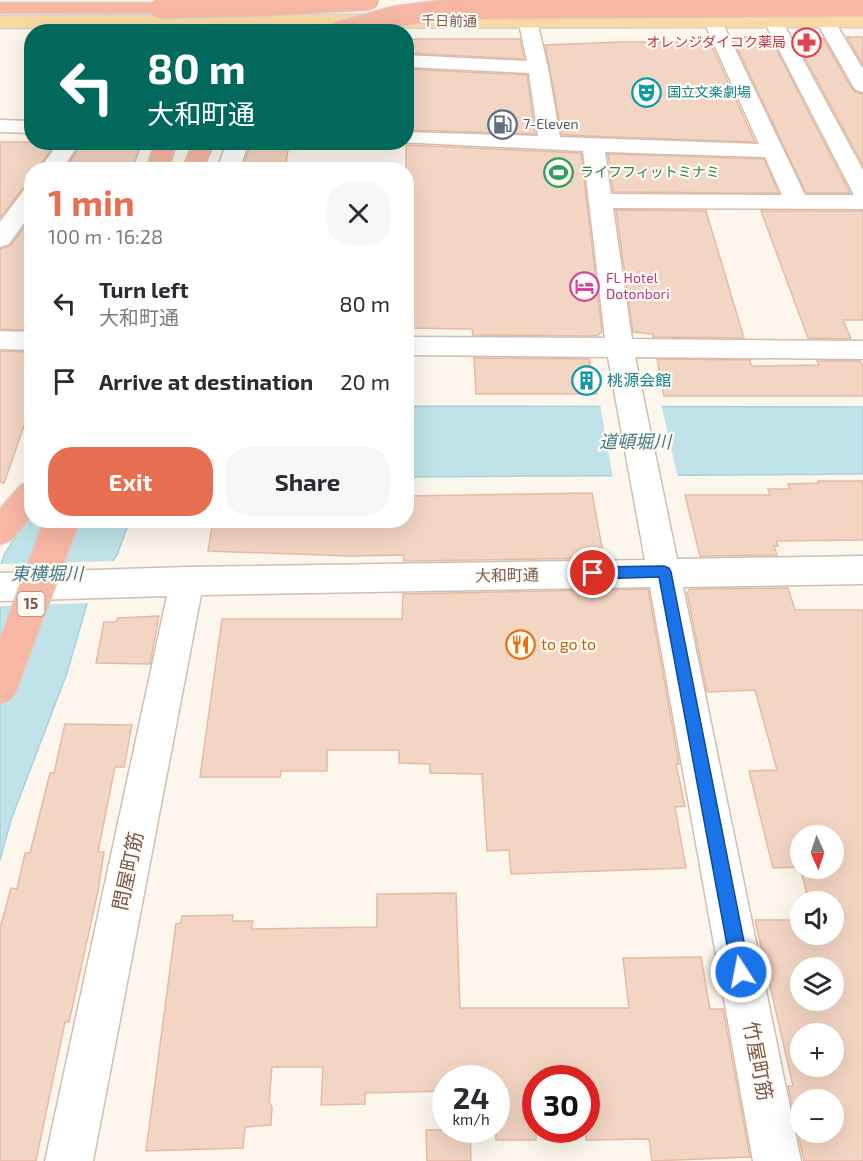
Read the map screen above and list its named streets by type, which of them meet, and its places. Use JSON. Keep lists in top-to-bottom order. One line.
{"streets":{"highway":["15"],"main road":["千日前通"],"street":["大和町通","問屋町筋","竹屋町筋"]},"crossings":[["大和町通","問屋町筋"],["大和町通","竹屋町筋"]],"water":["道頓堀川","東横堀川"],"places":{"pharmacy":["オレンジダイコク薬局"],"theatre":["国立文楽劇場"],"fuel station":["7-Eleven"],"sports":["ライフフィットミナミ"],"hotel":["FL Hotel Dotonbori"],"building":["桃源会館"],"restaurant":["to go to"]},"north":"bottom","page":{"turn":["80 m","大和町通"],"heading":["1 min","100 m · 16:28"],"list":[{"name":"Turn left","note":"大和町通","value":"80 m"},{"name":"Arrive at destination","value":"20 m"}],"buttons":["Exit","Share"],"map_buttons":["+","−"],"speed":"24 km/h","limit":"30"}}
